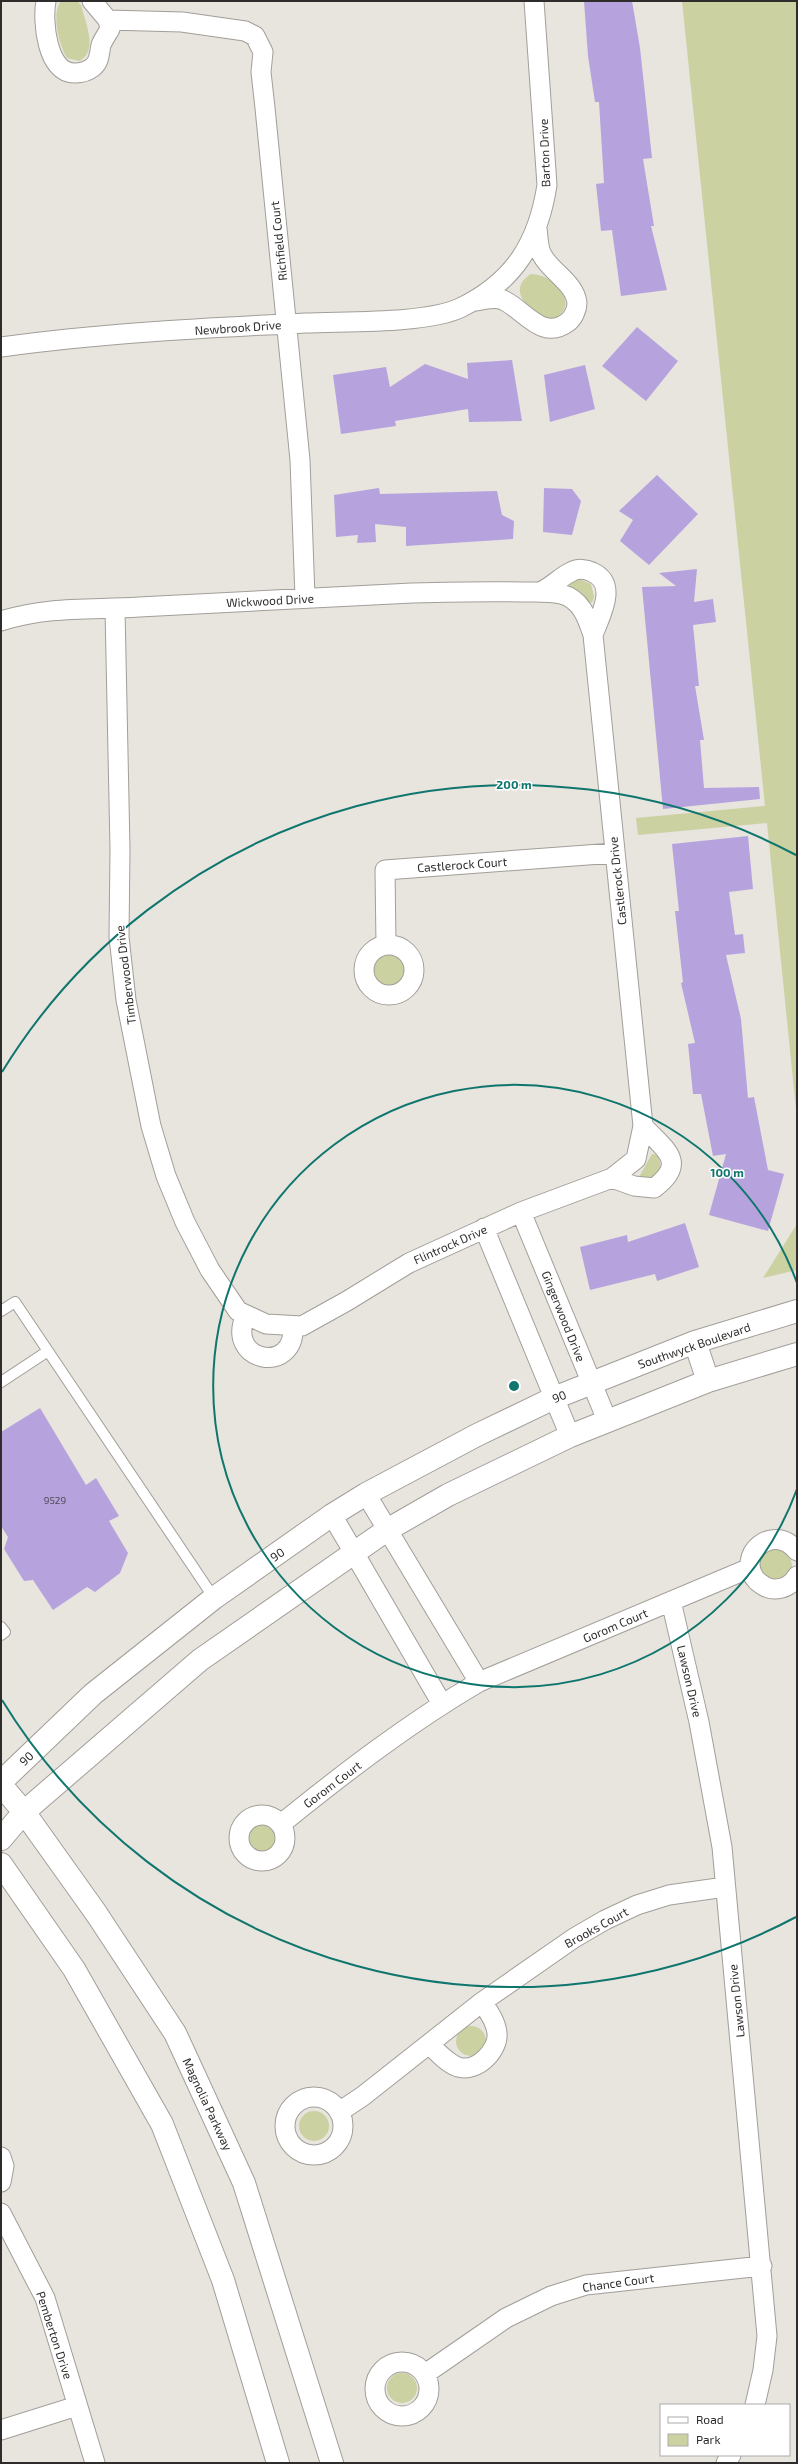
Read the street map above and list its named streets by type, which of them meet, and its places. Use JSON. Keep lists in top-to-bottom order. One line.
{"streets":{"street":["Barton Drive","Richfield Court","Newbrook Drive","Wickwood Drive","Castlerock Court","Castlerock Drive","Timberwood Drive","Flintrock Drive","Gingerwood Drive","Southwyck Boulevard","90","Gorom Court","Lawson Drive","Brooks Court","Magnolia Parkway","Chance Court","Pemberton Drive"]},"crossings":[["Barton Drive","Newbrook Drive"],["Richfield Court","Newbrook Drive"],["Richfield Court","Wickwood Drive"],["Wickwood Drive","Castlerock Drive"],["Wickwood Drive","Timberwood Drive"],["Castlerock Court","Castlerock Drive"],["Castlerock Drive","Flintrock Drive"],["Timberwood Drive","Flintrock Drive"],["Flintrock Drive","Gingerwood Drive"],["Gingerwood Drive","Southwyck Boulevard"],["Gingerwood Drive","90"],["Southwyck Boulevard","90"],["Gorom Court","Lawson Drive"],["Lawson Drive","Brooks Court"],["Lawson Drive","Chance Court"]],"house_numbers":["9529"],"legend":["Road","Park"],"rings":["200 m","100 m"]}
